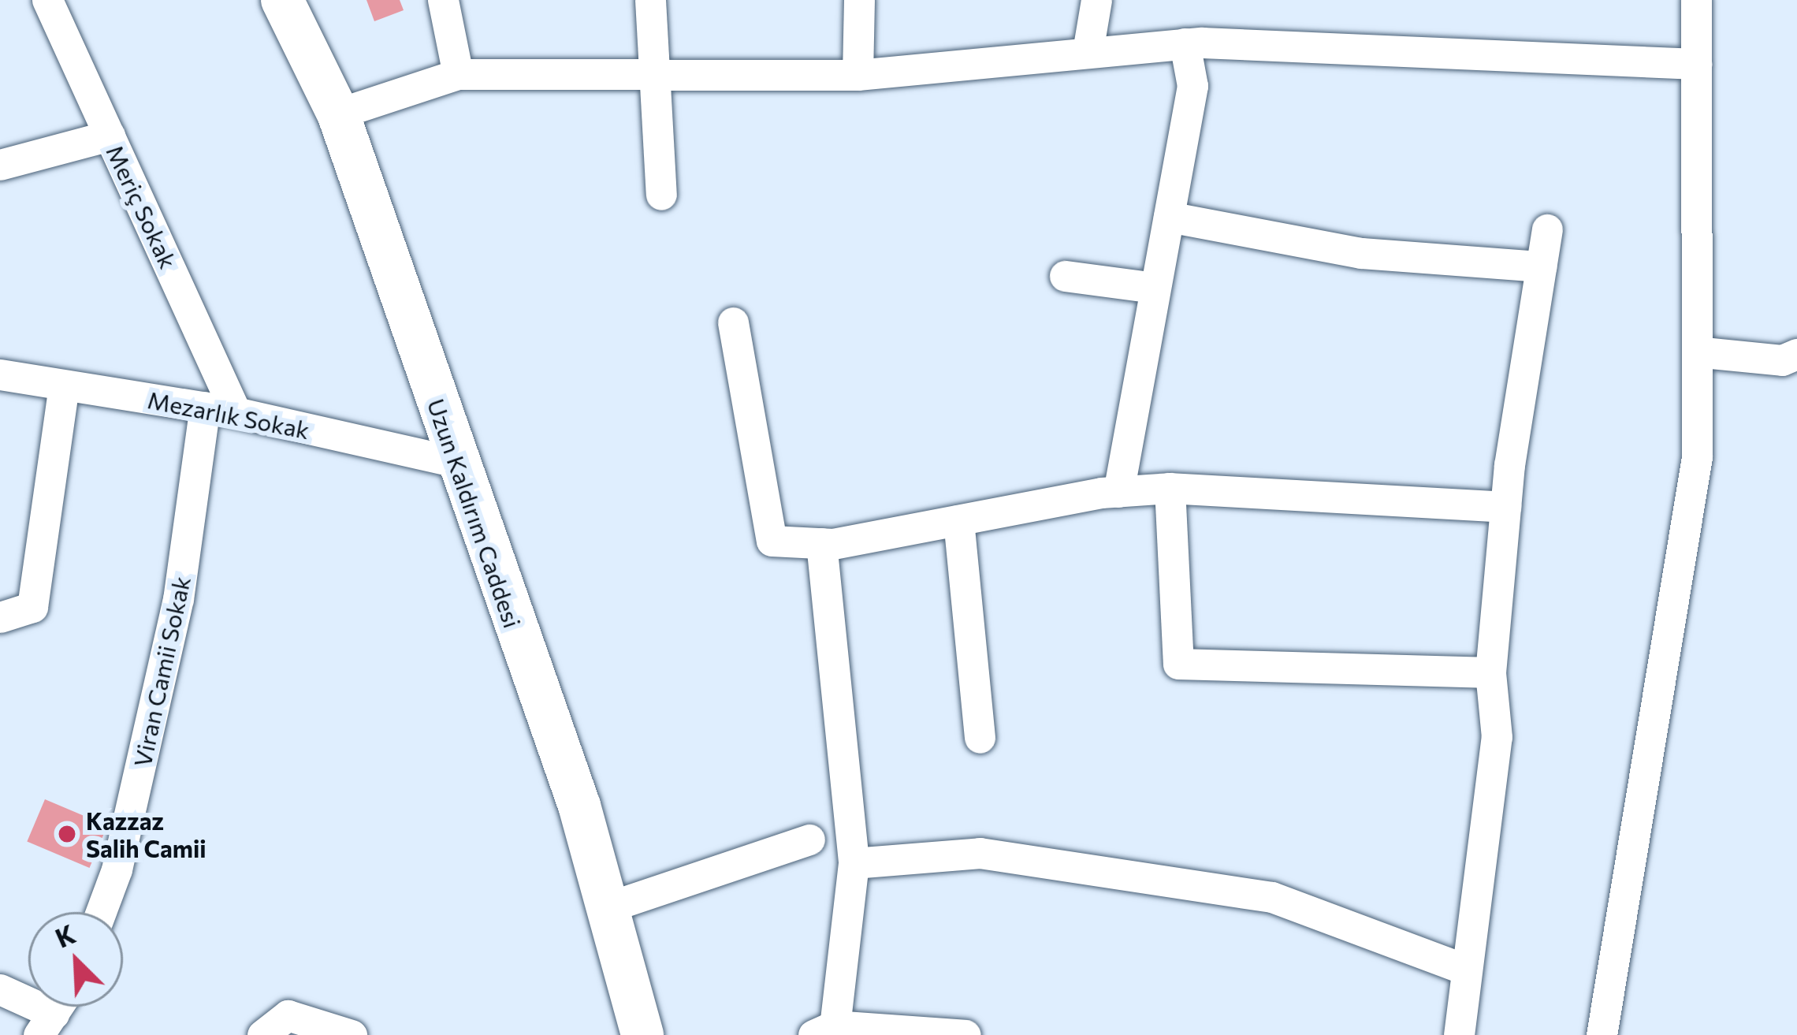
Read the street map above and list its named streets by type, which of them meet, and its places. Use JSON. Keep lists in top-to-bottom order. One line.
{"streets":{"main road":["Uzun Kaldırım Caddesi"],"street":["Meriç Sokak","Mezarlık Sokak","Viran Camii Sokak"]},"crossings":[["Meriç Sokak","Mezarlık Sokak"],["Meriç Sokak","Viran Camii Sokak"],["Mezarlık Sokak","Uzun Kaldırım Caddesi"],["Mezarlık Sokak","Viran Camii Sokak"]],"places":["Kazzaz Salih Camii"],"north":"top left"}
